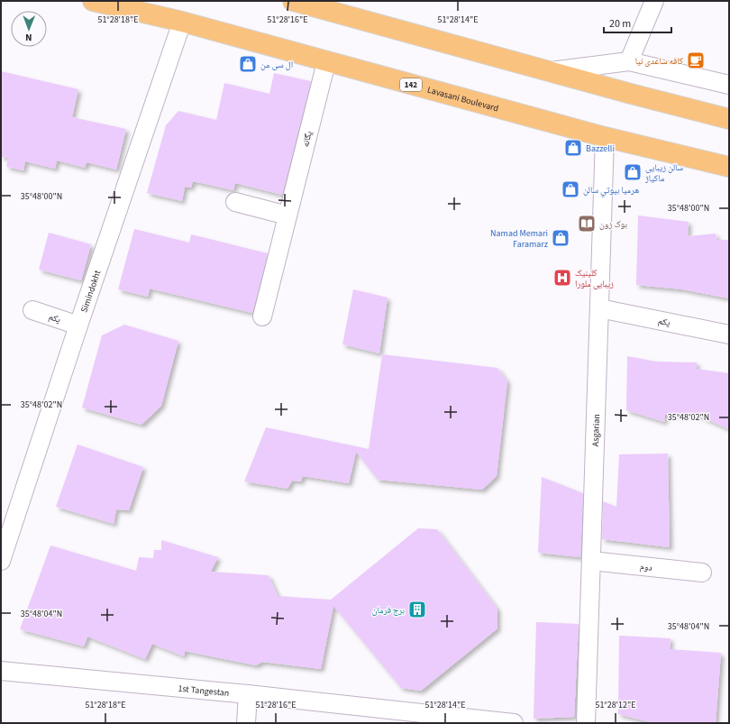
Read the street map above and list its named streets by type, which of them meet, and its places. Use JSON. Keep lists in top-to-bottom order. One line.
{"streets":{"main road":["142","Lavasani Boulevard"],"street":["یگانه","Simindokht","یکم","Asgarian","دوم","1st Tangestan"]},"crossings":[["Lavasani Boulevard","یگانه"],["Lavasani Boulevard","Simindokht"],["Lavasani Boulevard","Asgarian"],["Simindokht","یکم"],["یکم","Asgarian"],["Asgarian","دوم"]],"places":{"cafe":["کافه ساعدی نیا"],"shop":["ال سی من","Bazzelli","سالن زیبایی ماکیاژ","هرميا بيوتي سالن","Namad Memari Faramarz"],"library":["بوک زون"],"hospital":["کلینیک زیبایی ملورا"],"building":["برج فرمان"]},"scale_bar":"20 m","north":"bottom","coordinates":["51°28'18\"E","51°28'16\"E","51°28'14\"E","35°48'00\"N","35°48'02\"N","35°48'04\"N","51°28'12\"E"]}
